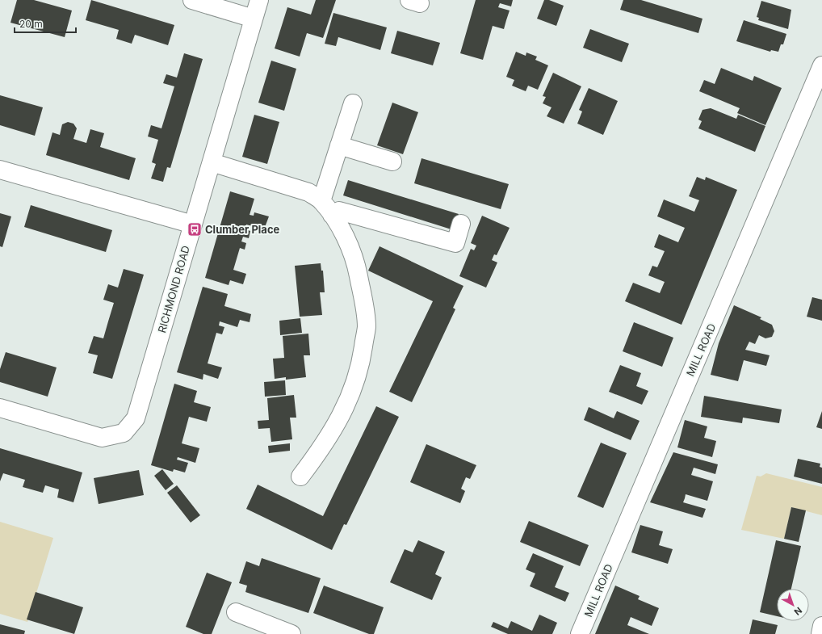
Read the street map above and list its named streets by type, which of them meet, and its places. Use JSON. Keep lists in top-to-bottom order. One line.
{"streets":{"street":["RICHMOND ROAD","MILL ROAD"]},"places":{"bus stop":["Clumber Place"]},"scale_bar":"20 m","north":"bottom right"}
